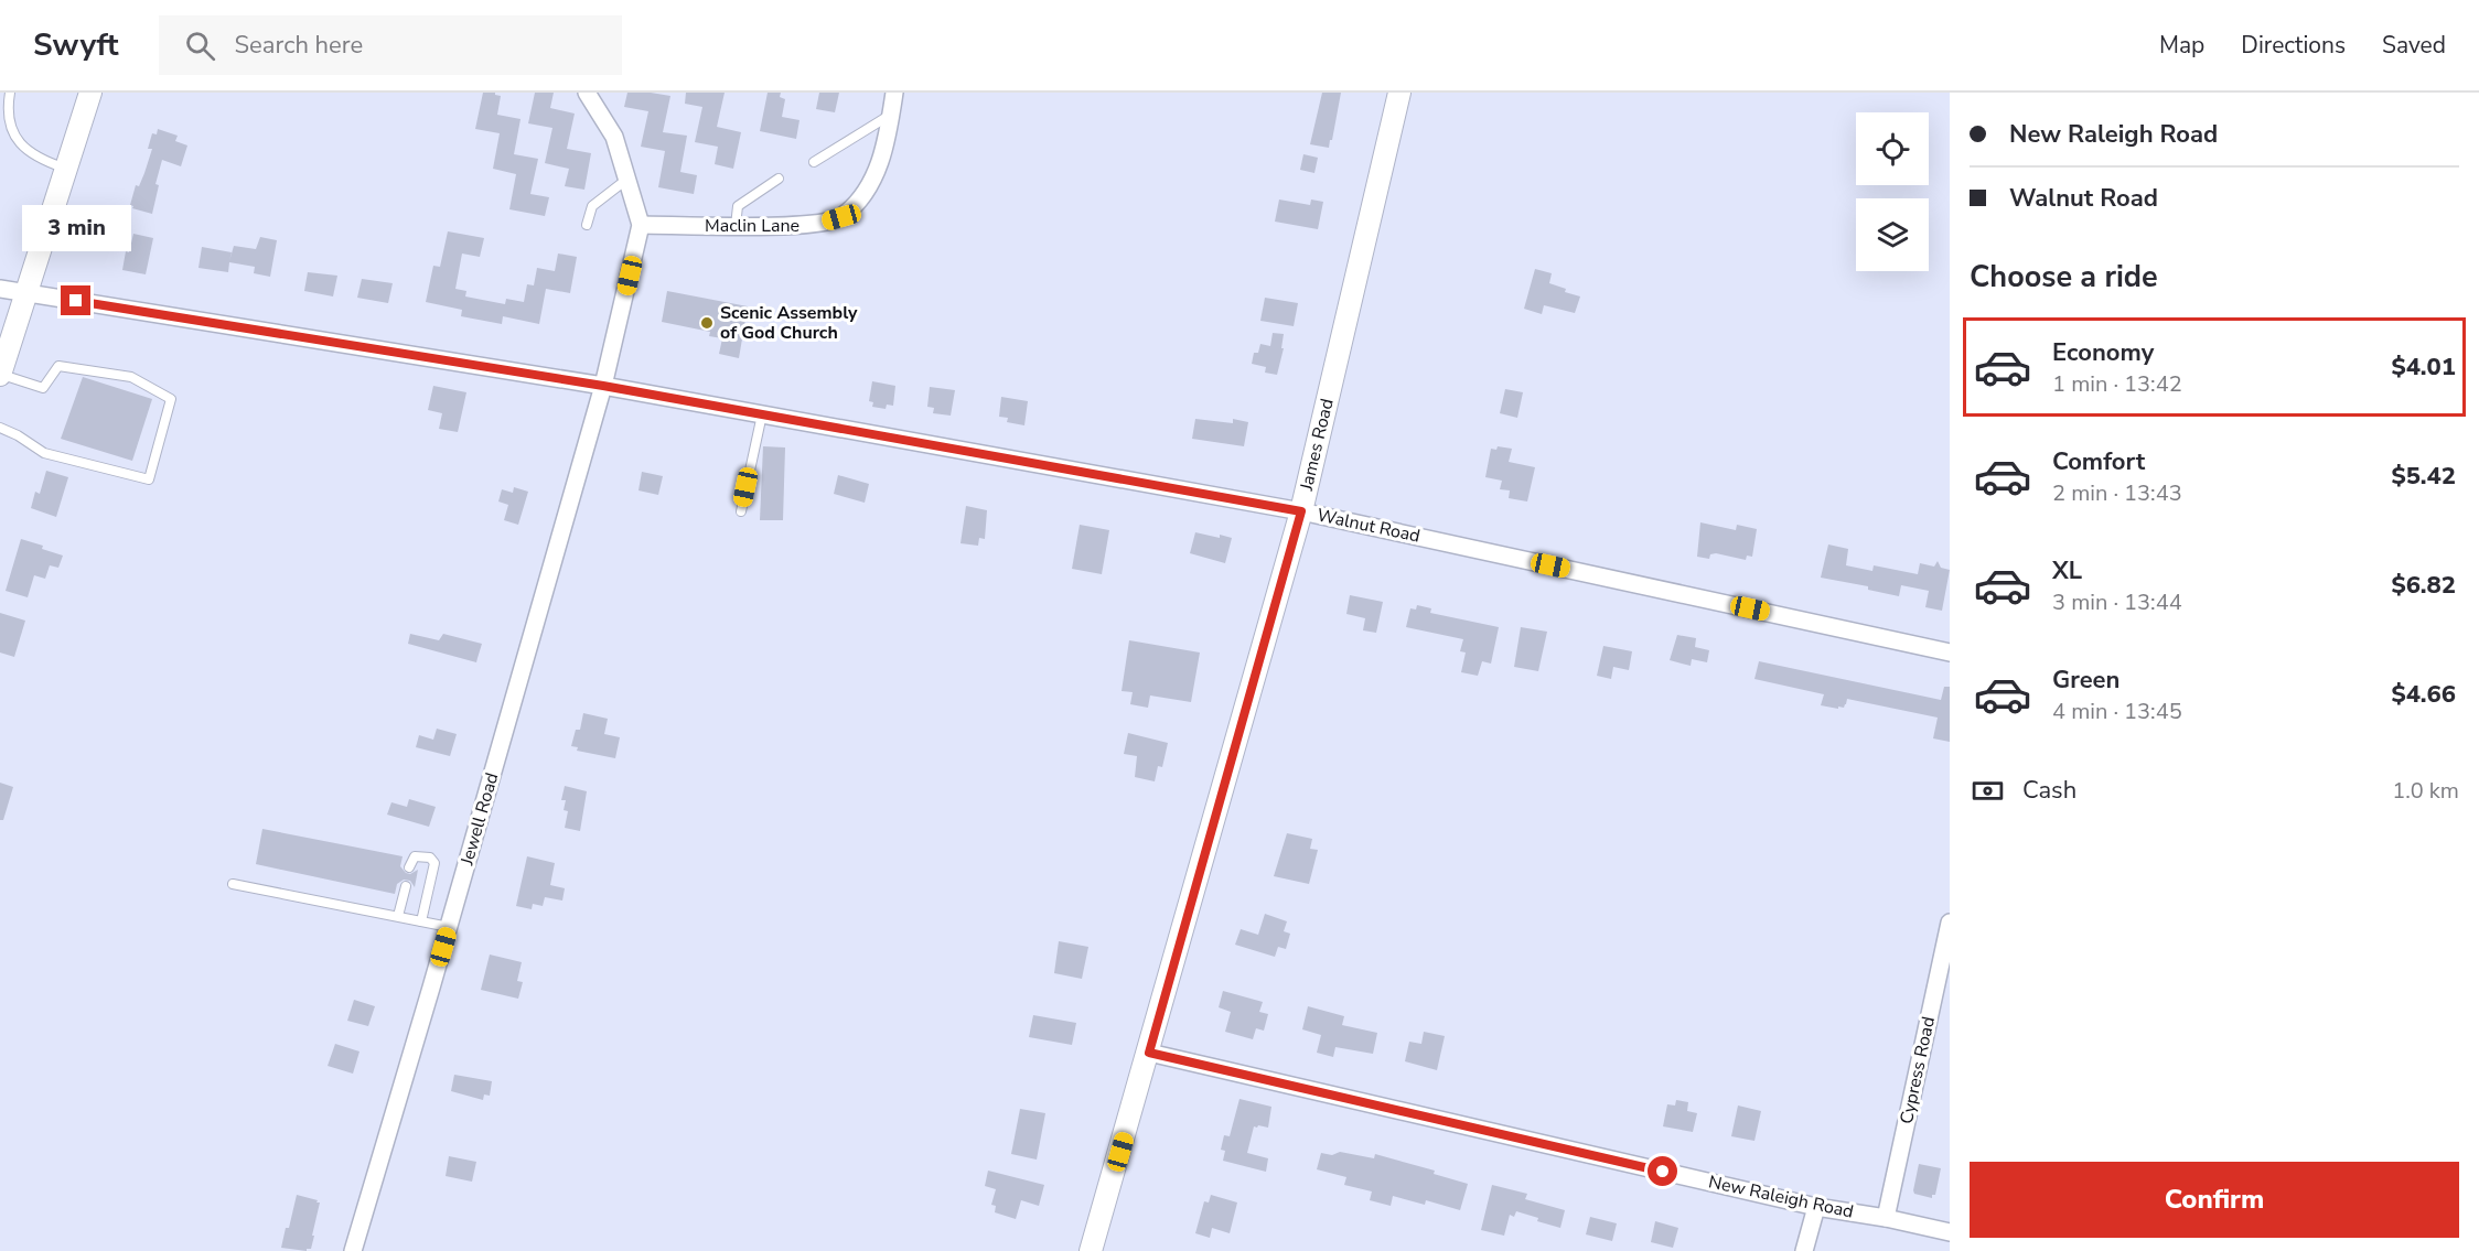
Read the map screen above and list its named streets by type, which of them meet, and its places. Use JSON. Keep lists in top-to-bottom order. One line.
{"streets":{"main road":["James Road"],"street":["Maclin Lane","Walnut Road","Jewell Road","Cypress Road","New Raleigh Road"]},"crossings":[["Maclin Lane","Jewell Road"],["James Road","Walnut Road"],["James Road","New Raleigh Road"],["Walnut Road","Jewell Road"],["Cypress Road","New Raleigh Road"]],"places":["Scenic Assembly of God Church"],"page":{"header":"Swyft","search":"Search here","nav":["Map","Directions","Saved"],"banner":["New Raleigh Road","Walnut Road"],"bubble":"3 min","heading":"Choose a ride","list":[{"name":"Economy","note":"1 min · 13:42","value":"$4.01"},{"name":"Comfort","note":"2 min · 13:43","value":"$5.42"},{"name":"XL","note":"3 min · 13:44","value":"$6.82"},{"name":"Green","note":"4 min · 13:45","value":"$4.66"}],"pay":["Cash","1.0 km"],"buttons":"Confirm"}}
